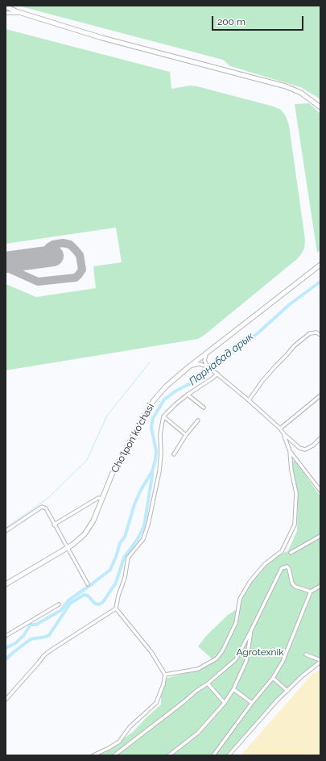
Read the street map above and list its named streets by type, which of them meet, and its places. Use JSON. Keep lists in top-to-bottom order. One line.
{"streets":{"main road":["Cho'lpon ko'chasi"]},"water":["Парнабад арык"],"parks":["Agrotexnik"],"scale_bar":"200 m"}
